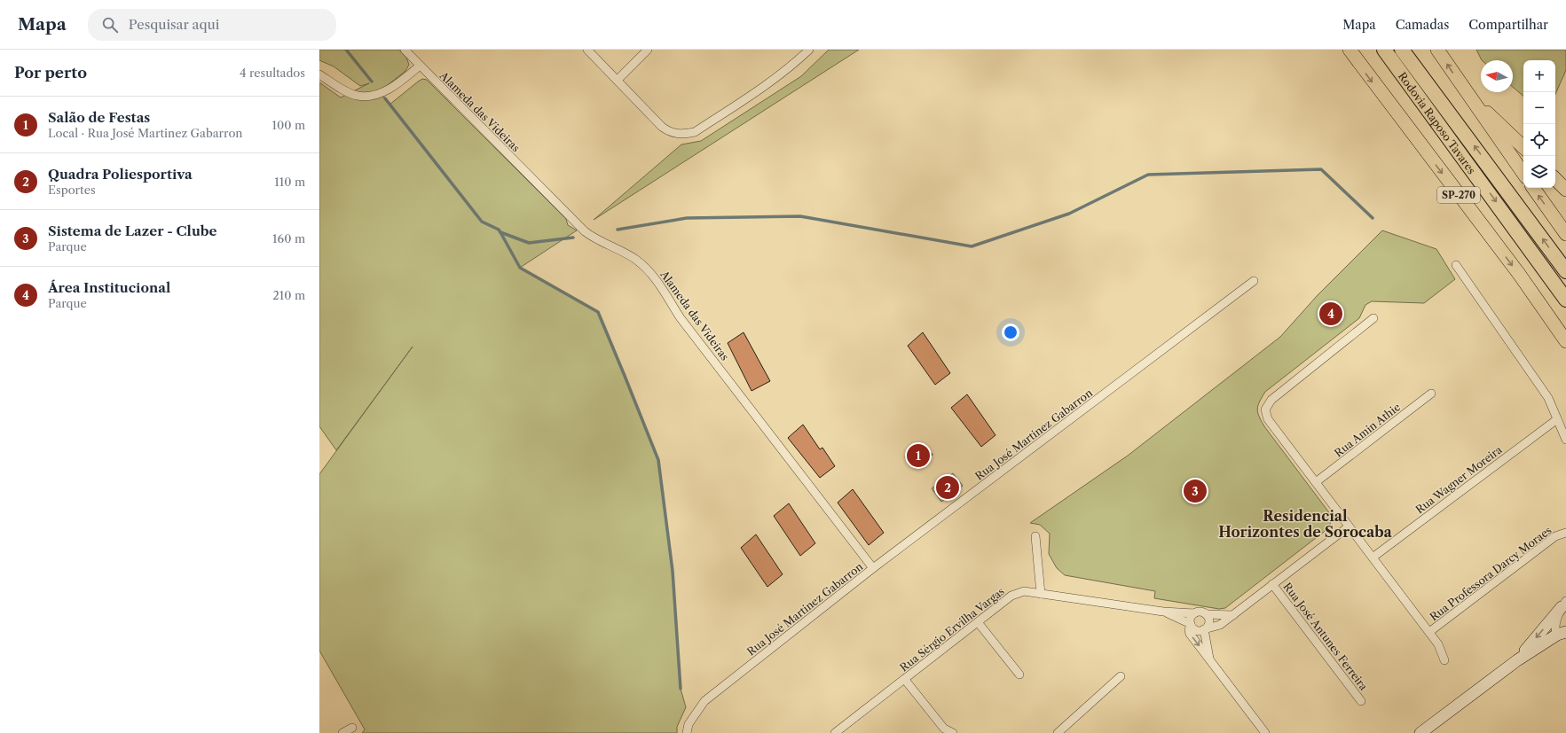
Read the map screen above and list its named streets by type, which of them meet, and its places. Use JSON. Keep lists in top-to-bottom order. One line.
{"streets":{"highway":["Rodovia Raposo Tavares","SP-270"],"street":["Alameda das Videiras","Rua Amin Athie","Rua José Martinez Gabarron","Rua Wagner Moreira","Rua Professora Darcy Moraes","Rua Sérgio Ervilha Vargas","Rua José Antunes Ferreira"]},"crossings":[["Alameda das Videiras","Rua José Martinez Gabarron"]],"districts":["Residencial Horizontes de Sorocaba"],"north":"left","page":{"header":"Mapa","search":"Pesquisar aqui","nav":["Mapa","Camadas","Compartilhar"],"heading":["Por perto","4 resultados"],"map_buttons":["+","−"],"list":[{"mark":"1","name":"Salão de Festas","note":"Local · Rua José Martinez Gabarron","value":"100 m"},{"mark":"2","name":"Quadra Poliesportiva","note":"Esportes","value":"110 m"},{"mark":"3","name":"Sistema de Lazer - Clube","note":"Parque","value":"160 m"},{"mark":"4","name":"Área Institucional","note":"Parque","value":"210 m"}],"pins":["4","1","2","3"]}}
